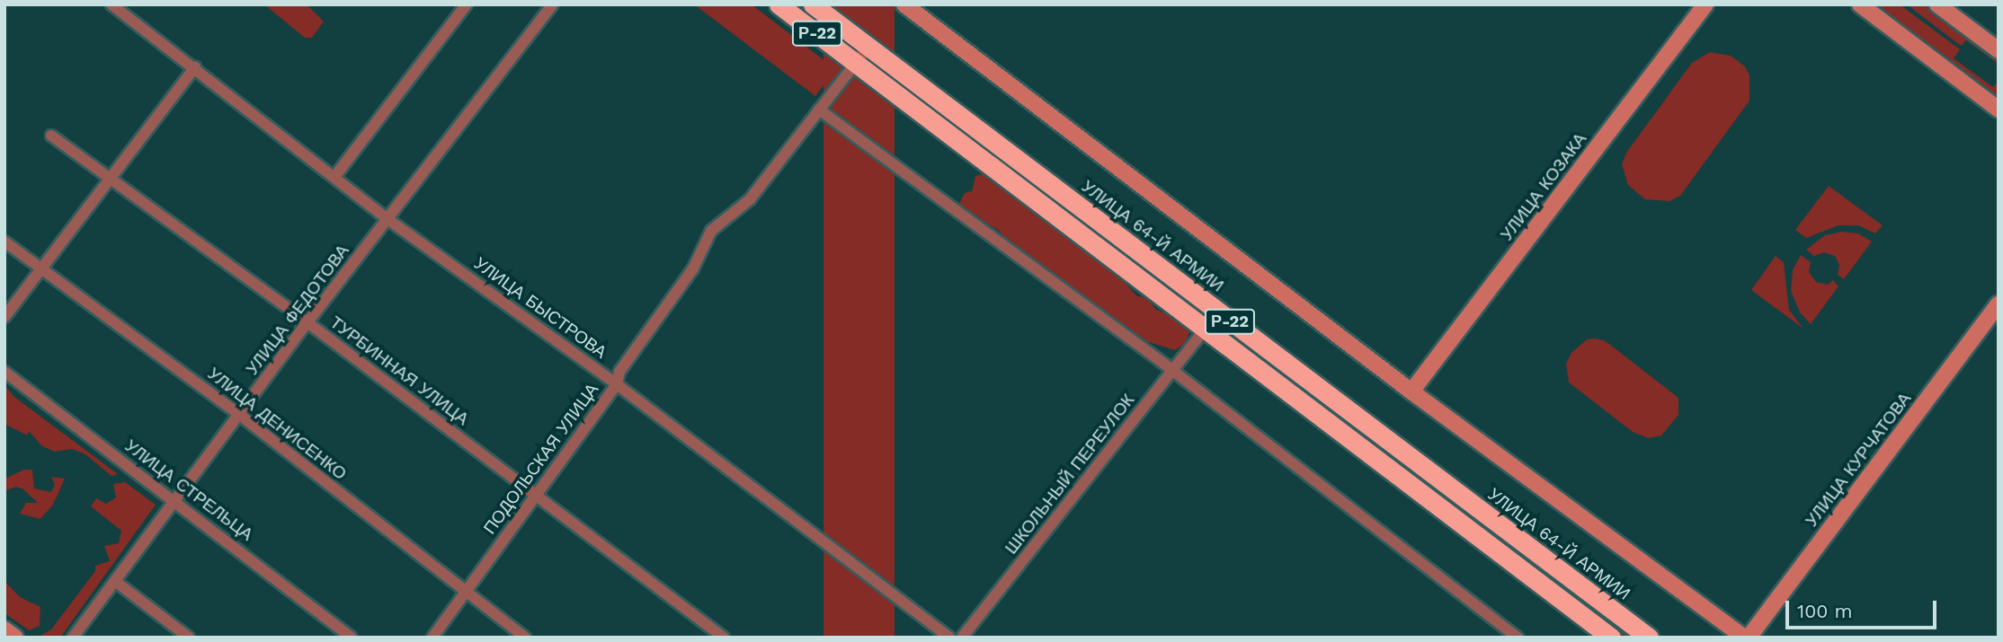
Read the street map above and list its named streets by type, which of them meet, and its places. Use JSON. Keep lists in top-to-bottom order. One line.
{"streets":{"highway":["Р-22","УЛИЦА 64-Й АРМИИ"],"street":["УЛИЦА КОЗАКА","УЛИЦА БЫСТРОВА","УЛИЦА ФЕДОТОВА","ТУРБИННАЯ УЛИЦА","УЛИЦА ДЕНИСЕНКО","ПОДОЛЬСКАЯ УЛИЦА","УЛИЦА КУРЧАТОВА","ШКОЛЬНЫЙ ПЕРЕУЛОК","УЛИЦА СТРЕЛЬЦА"]},"crossings":[["Р-22","ПОДОЛЬСКАЯ УЛИЦА"],["Р-22","ШКОЛЬНЫЙ ПЕРЕУЛОК"],["УЛИЦА 64-Й АРМИИ","ПОДОЛЬСКАЯ УЛИЦА"],["УЛИЦА БЫСТРОВА","УЛИЦА ФЕДОТОВА"],["УЛИЦА БЫСТРОВА","ПОДОЛЬСКАЯ УЛИЦА"],["УЛИЦА ФЕДОТОВА","ТУРБИННАЯ УЛИЦА"],["УЛИЦА ФЕДОТОВА","УЛИЦА ДЕНИСЕНКО"],["УЛИЦА ФЕДОТОВА","УЛИЦА СТРЕЛЬЦА"],["ТУРБИННАЯ УЛИЦА","ПОДОЛЬСКАЯ УЛИЦА"],["УЛИЦА ДЕНИСЕНКО","ПОДОЛЬСКАЯ УЛИЦА"]],"scale_bar":"100 m"}
